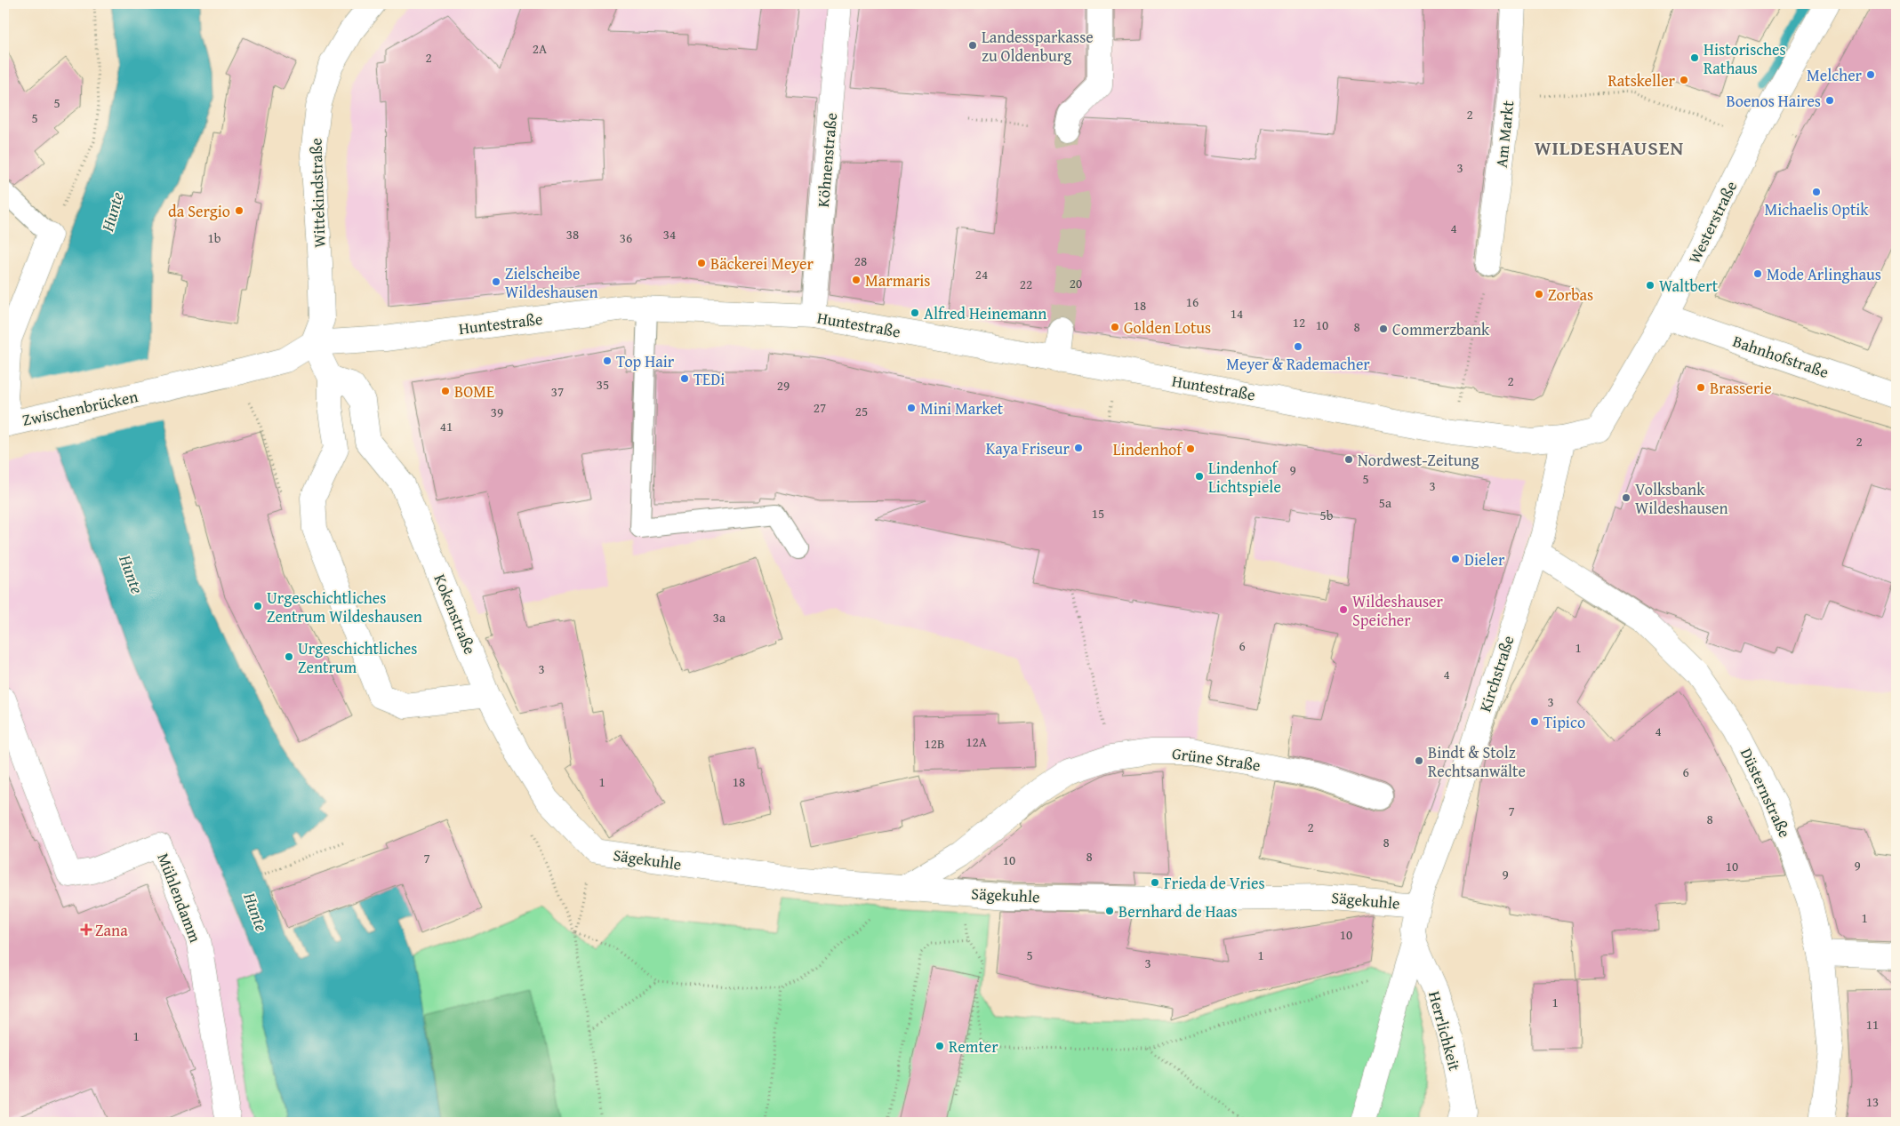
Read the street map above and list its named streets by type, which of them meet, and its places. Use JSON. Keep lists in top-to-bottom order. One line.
{"streets":{"street":["Am Markt","Köhnenstraße","Wittekindstraße","Westerstraße","Huntestraße","Bahnhofstraße","Zwischenbrücken","Kokenstraße","Kirchstraße","Grüne Straße","Düsternstraße","Sägekuhle","Mühlendamm","Herrlichkeit"]},"crossings":[["Köhnenstraße","Huntestraße"],["Wittekindstraße","Huntestraße"],["Westerstraße","Huntestraße"],["Westerstraße","Bahnhofstraße"],["Westerstraße","Kirchstraße"],["Huntestraße","Zwischenbrücken"],["Huntestraße","Kirchstraße"],["Kokenstraße","Sägekuhle"],["Kirchstraße","Düsternstraße"],["Kirchstraße","Sägekuhle"],["Kirchstraße","Herrlichkeit"],["Grüne Straße","Sägekuhle"],["Sägekuhle","Herrlichkeit"]],"districts":["WILDESHAUSEN"],"water":["Hunte"],"places":{"other":["Landessparkasse zu Oldenburg","Historisches Rathaus","Melcher","Ratskeller","Boenos Haires","Michaelis Optik","da Sergio","Bäckerei Meyer","Mode Arlinghaus","Marmaris","Zielscheibe Wildeshausen","Waltbert","Zorbas","Alfred Heinemann","Golden Lotus","Commerzbank","Meyer & Rademacher","Top Hair","TEDi","Brasserie","BOME","Mini Market","Kaya Friseur","Lindenhof","Nordwest-Zeitung","Lindenhof Lichtspiele","Volksbank Wildeshausen","Dieler","Urgeschichtliches Zentrum Wildeshausen","Wildeshauser Speicher","Urgeschichtliches Zentrum","Tipico","Bindt & Stolz Rechtsanwälte","Frieda de Vries","Bernhard de Haas","Remter"],"health":["Zana"]},"house_numbers":["2A","2","5","2","5","3","4","38","34","1b","36","28","24","20","22","16","18","14","12","10","8","2","35","29","37","27","25","39","41","2","9","5","3","5a","15","5b","3a","6","1","3","4","3","4","12A","12B","6","1","18","7","8","2","8","8","7","10","9","10","9","1","10","5","1","3","1","11","1","13"]}
